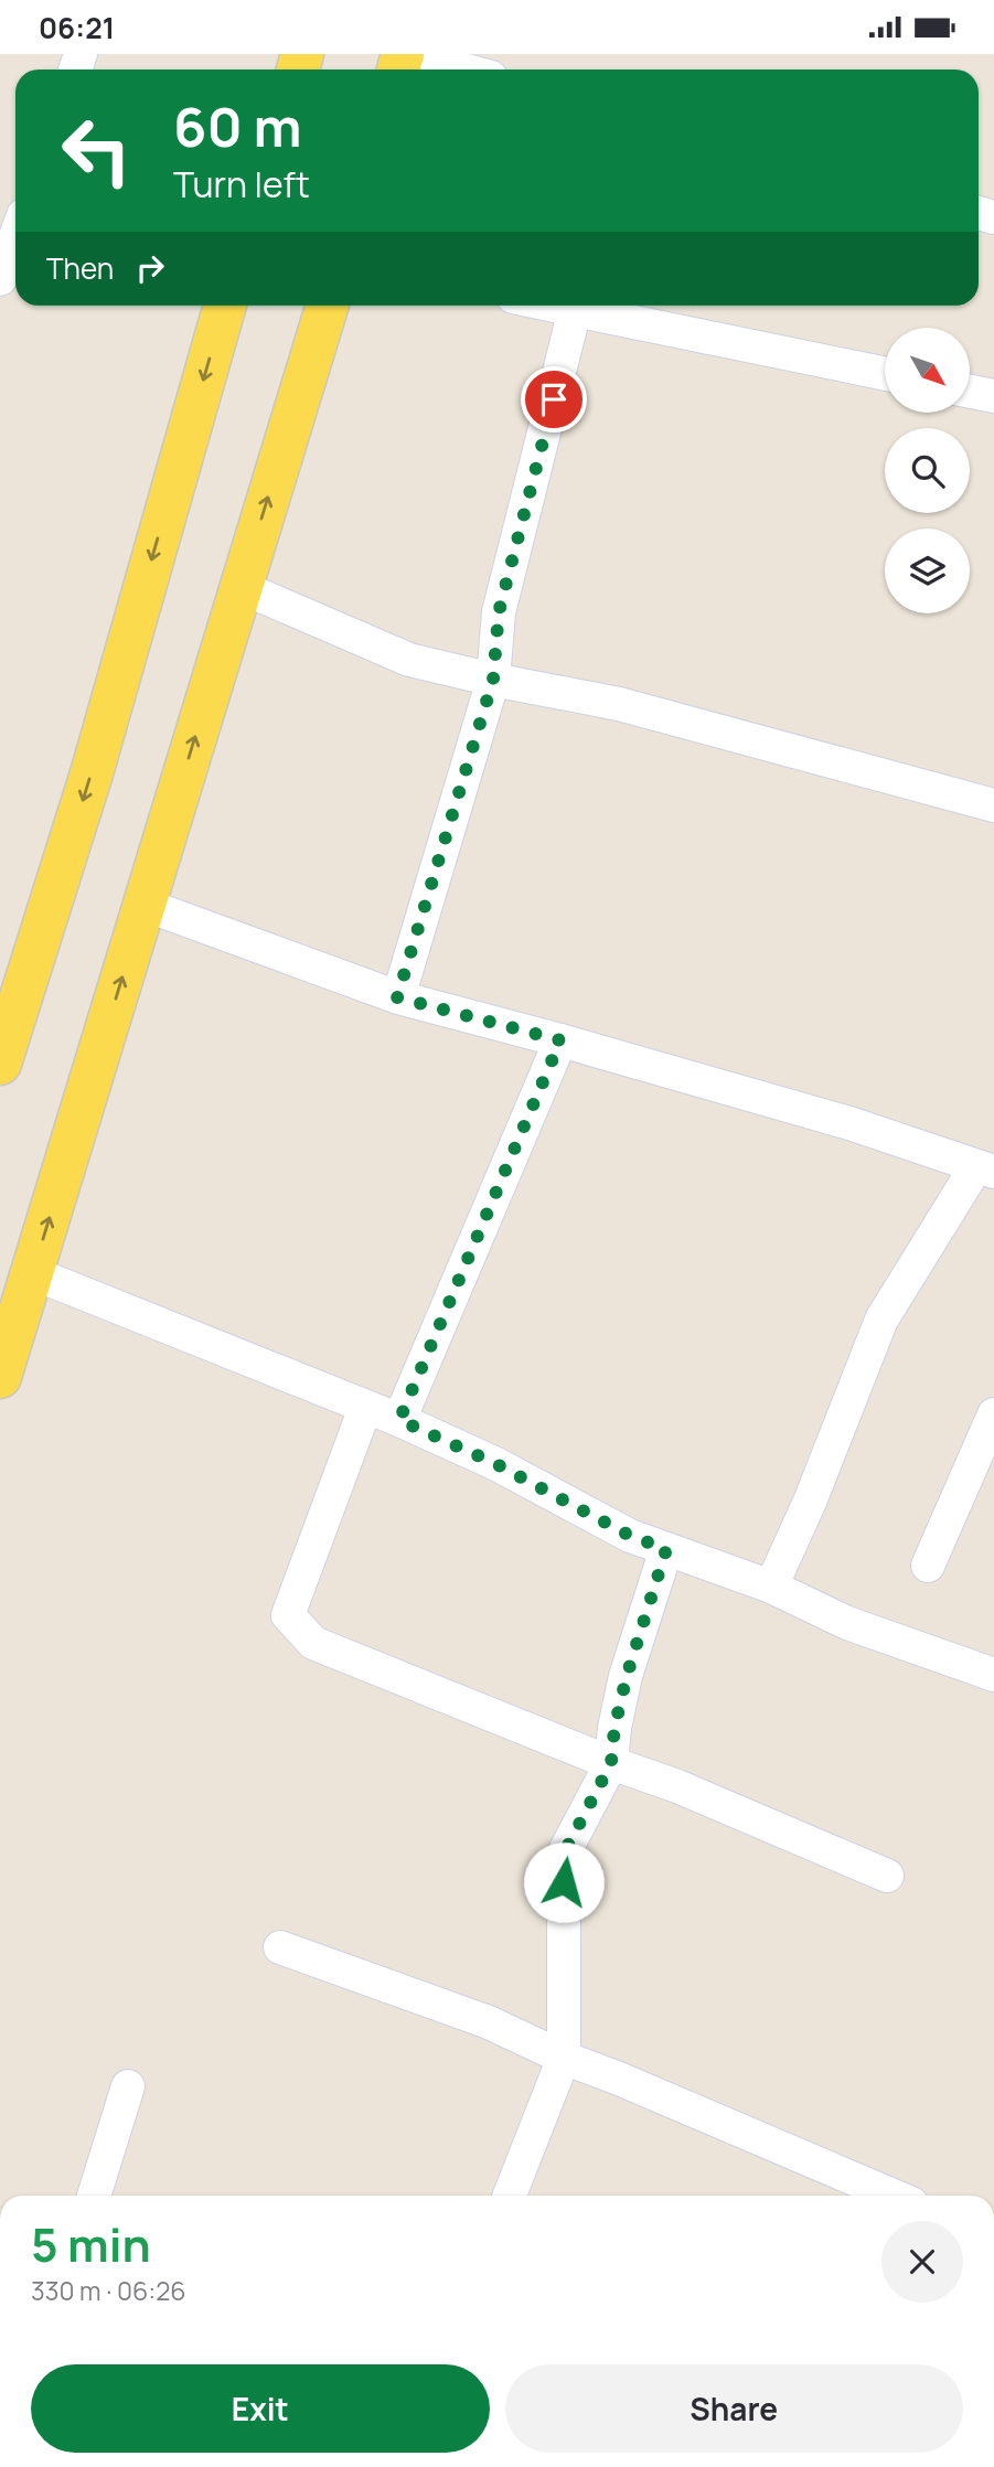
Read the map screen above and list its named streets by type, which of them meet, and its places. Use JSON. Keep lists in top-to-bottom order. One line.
{"north":"bottom right","page":{"status":"06:21","turn":["60 m","Turn left"],"then":"Then","heading":["5 min","330 m · 06:26"],"buttons":["Exit","Share"]}}
